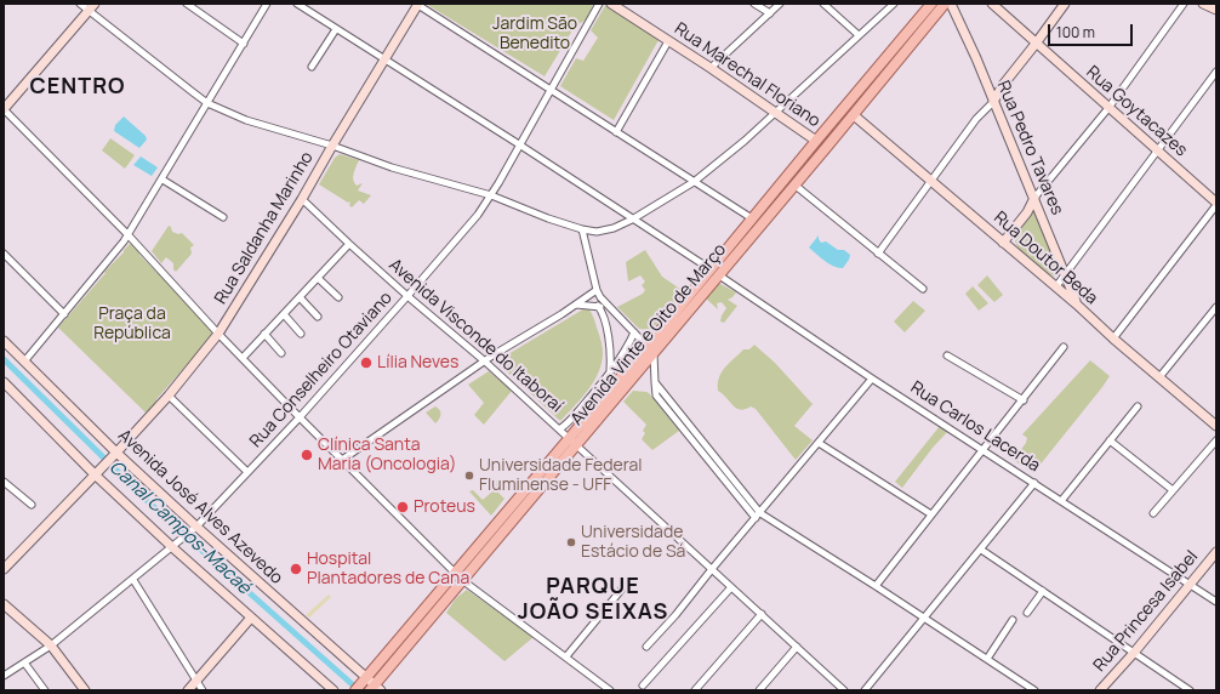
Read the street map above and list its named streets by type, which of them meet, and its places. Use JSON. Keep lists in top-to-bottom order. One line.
{"streets":{"main road":["Rua Marechal Floriano","Rua Goytacazes","Rua Pedro Tavares","Rua Saldanha Marinho","Rua Doutor Beda","Avenida Vinte e Oito de Março","Avenida José Alves Azevedo","Rua Princesa Isabel"],"street":["Avenida Visconde do Itaboraí","Rua Conselheiro Otaviano","Rua Carlos Lacerda"]},"crossings":[["Rua Marechal Floriano","Avenida Vinte e Oito de Março"],["Rua Pedro Tavares","Rua Doutor Beda"],["Rua Saldanha Marinho","Avenida Visconde do Itaboraí"],["Rua Saldanha Marinho","Rua Carlos Lacerda"],["Rua Saldanha Marinho","Avenida José Alves Azevedo"],["Rua Doutor Beda","Avenida Vinte e Oito de Março"],["Avenida Vinte e Oito de Março","Avenida Visconde do Itaboraí"],["Avenida Vinte e Oito de Março","Rua Carlos Lacerda"],["Avenida Vinte e Oito de Março","Avenida José Alves Azevedo"],["Avenida Visconde do Itaboraí","Rua Conselheiro Otaviano"],["Rua Conselheiro Otaviano","Rua Carlos Lacerda"],["Rua Conselheiro Otaviano","Avenida José Alves Azevedo"],["Rua Carlos Lacerda","Rua Princesa Isabel"]],"districts":["CENTRO","PARQUE JOÃO SEIXAS"],"water":["Canal Campos-Macaé"],"parks":["Jardim São Benedito","Praça da República"],"places":["Lília Neves","Clínica Santa Maria (Oncologia)","Universidade Federal Fluminense - UFF","Proteus","Universidade Estácio de Sá","Hospital Plantadores de Cana"],"scale_bar":"100 m"}
